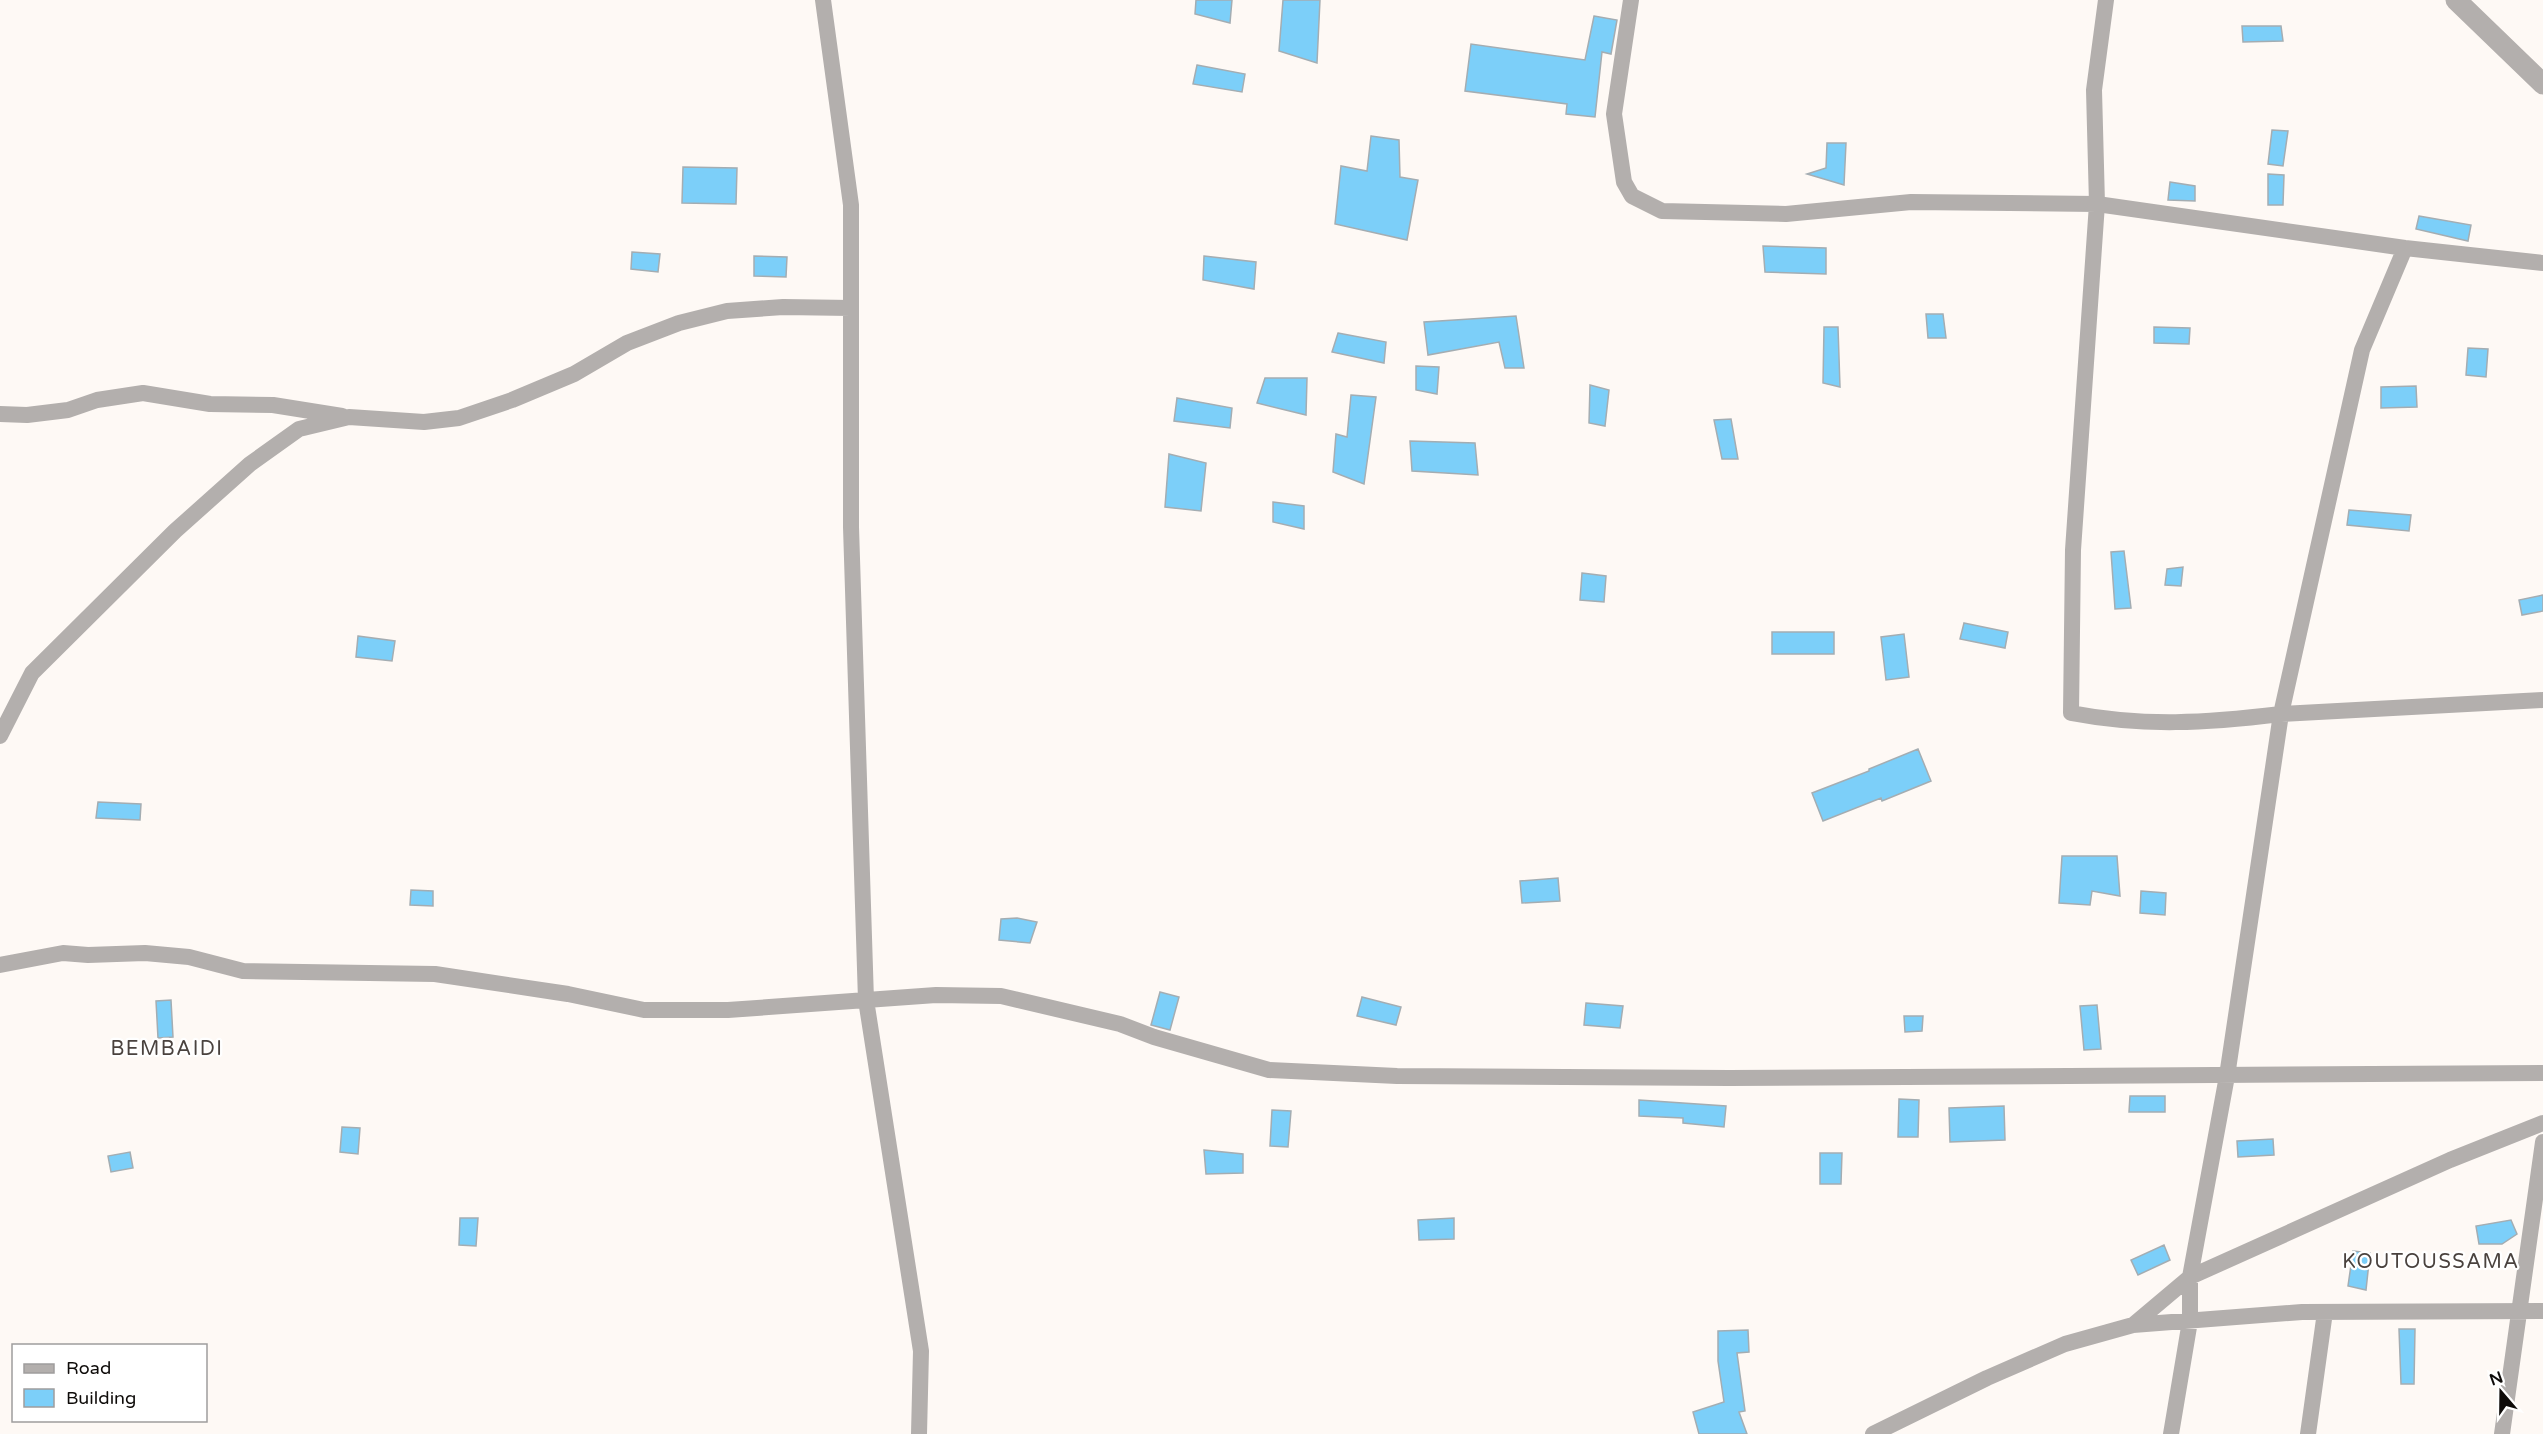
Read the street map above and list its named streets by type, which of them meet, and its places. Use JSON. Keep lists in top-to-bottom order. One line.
{"districts":["BEMBAIDI","KOUTOUSSAMA"],"legend":["Road","Building"],"north":"top"}
